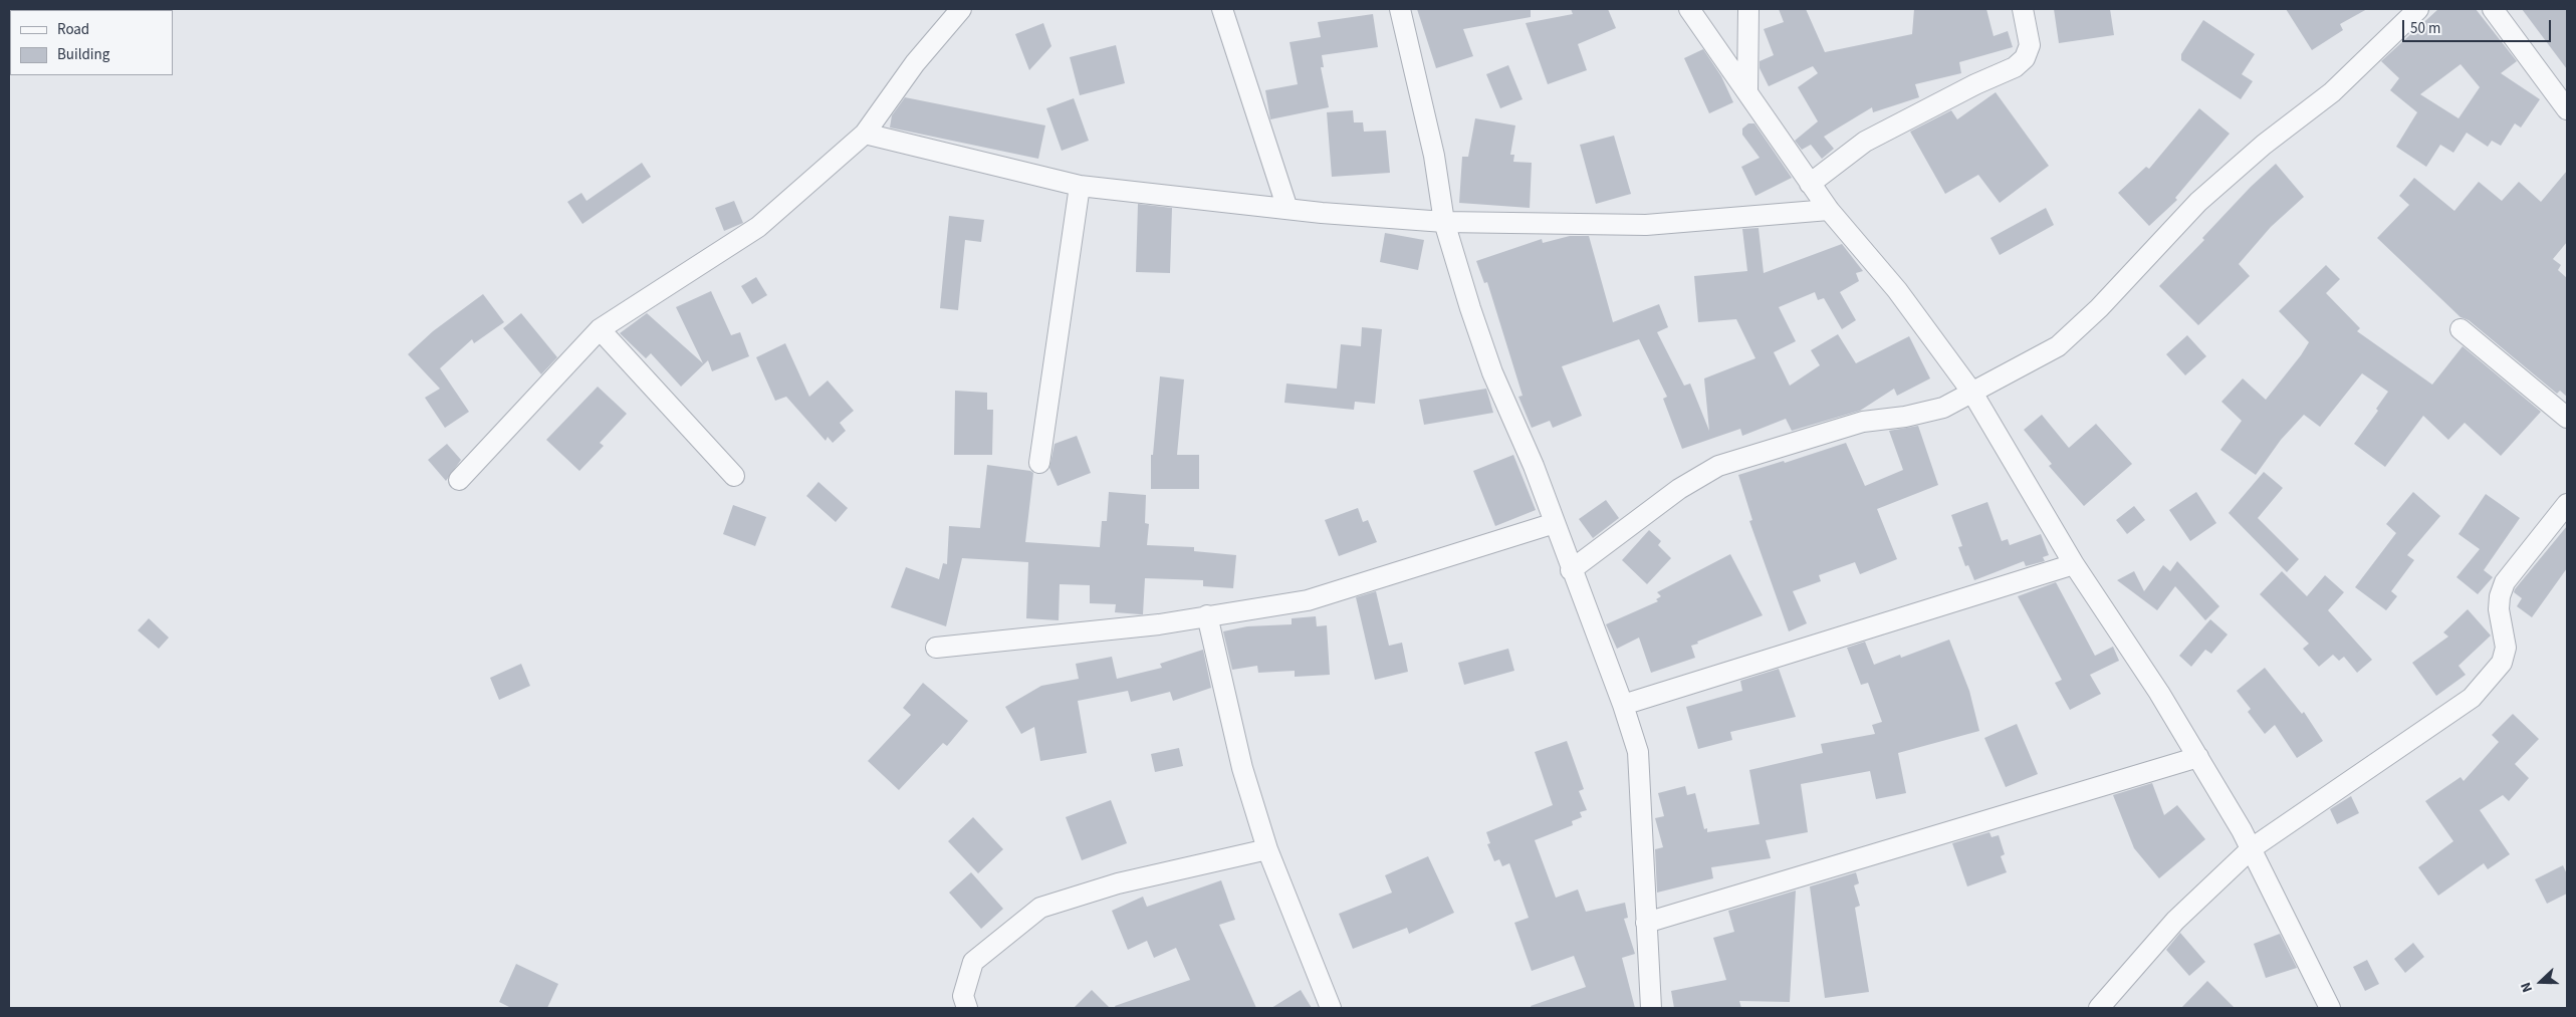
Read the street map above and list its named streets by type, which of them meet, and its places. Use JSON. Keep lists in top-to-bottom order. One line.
{"legend":["Road","Building"],"scale_bar":"50 m","north":"left"}
